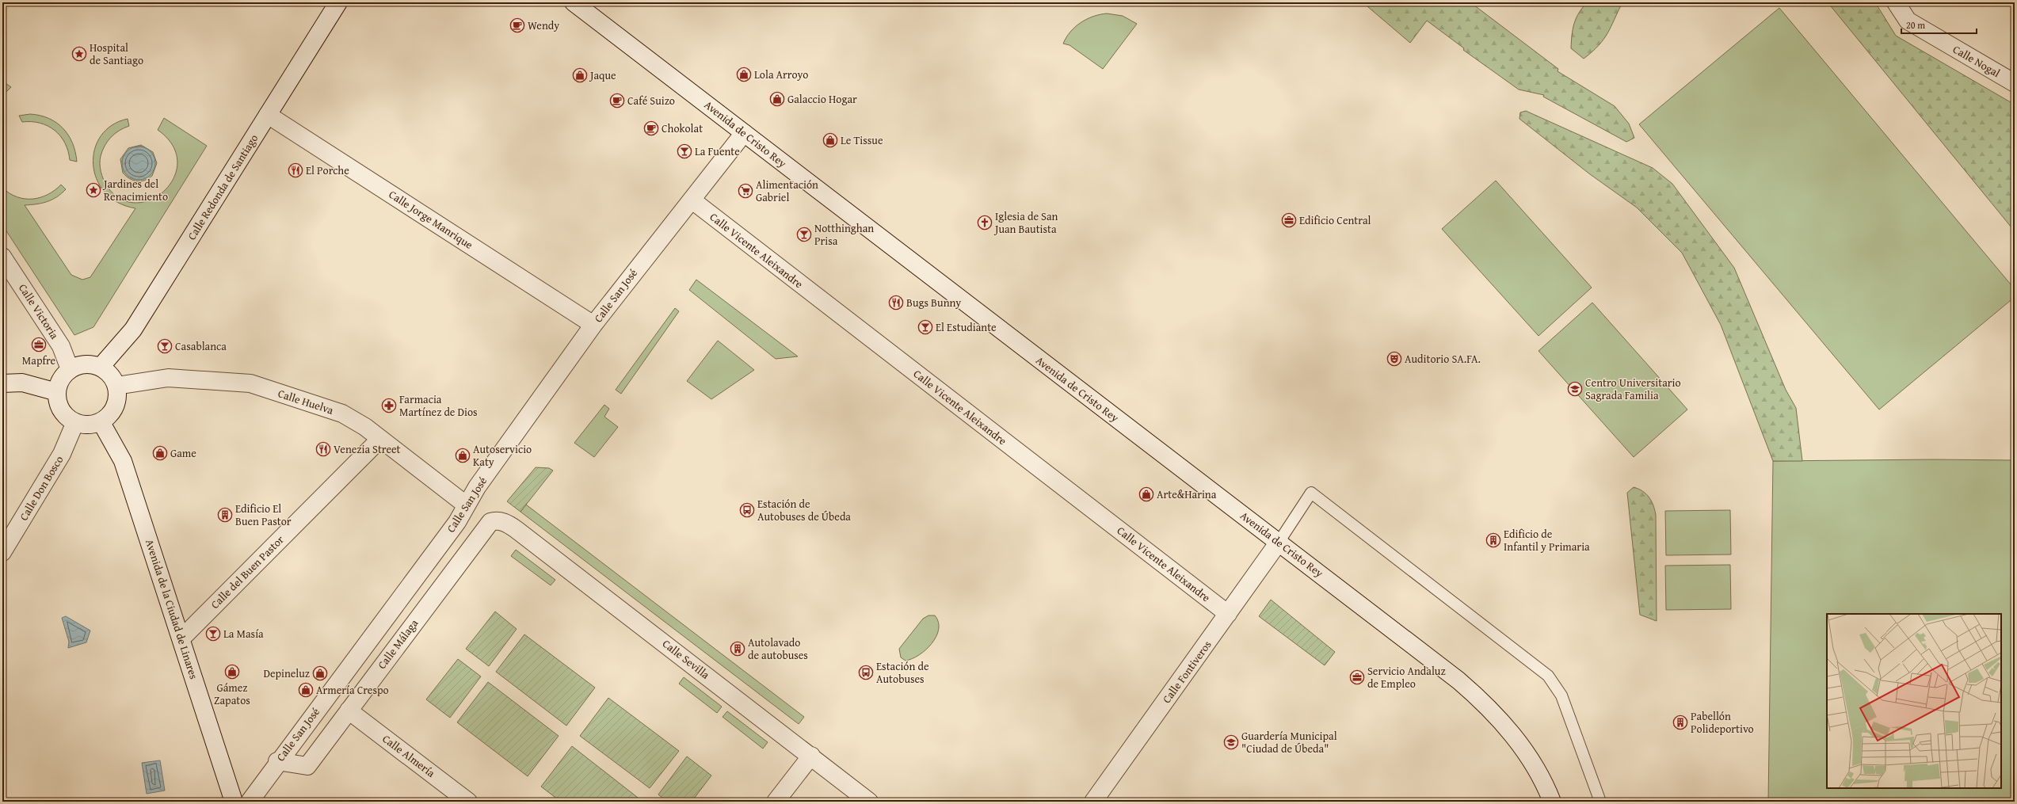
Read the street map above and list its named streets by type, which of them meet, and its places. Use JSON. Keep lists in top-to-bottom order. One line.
{"streets":{"street":["Calle Nogal","Avenida de Cristo Rey","Calle Redonda de Santiago","Calle Jorge Manrique","Calle Vicente Aleixandre","Calle San José","Calle Victoria","Calle Huelva","Calle Don Bosco","Calle del Buen Pastor","Avenida de la Ciudad de Linares","Calle Málaga","Calle Sevilla","Calle Fontiveros","Calle Almería"]},"crossings":[["Avenida de Cristo Rey","Calle San José"],["Avenida de Cristo Rey","Calle Fontiveros"],["Calle Redonda de Santiago","Calle Jorge Manrique"],["Calle Redonda de Santiago","Calle Victoria"],["Calle Redonda de Santiago","Calle Huelva"],["Calle Redonda de Santiago","Calle Don Bosco"],["Calle Redonda de Santiago","Avenida de la Ciudad de Linares"],["Calle Jorge Manrique","Calle San José"],["Calle Vicente Aleixandre","Calle San José"],["Calle Vicente Aleixandre","Calle Fontiveros"],["Calle San José","Calle Huelva"],["Calle San José","Calle Málaga"],["Calle Victoria","Calle Huelva"],["Calle Victoria","Calle Don Bosco"],["Calle Victoria","Avenida de la Ciudad de Linares"],["Calle Huelva","Calle Don Bosco"],["Calle Huelva","Calle del Buen Pastor"],["Calle Huelva","Avenida de la Ciudad de Linares"],["Calle Don Bosco","Avenida de la Ciudad de Linares"],["Calle del Buen Pastor","Avenida de la Ciudad de Linares"],["Calle Málaga","Calle Sevilla"],["Calle Málaga","Calle Almería"]],"places":{"cafe":["Wendy","Café Suizo","Chokolat"],"place":["Hospital de Santiago","Jardines del Renacimiento"],"shop":["Lola Arroyo","Jaque","Galaccio Hogar","Le Tissue","Game","Autoservicio Katy","Arte&Harina","Gámez Zapatos","Depineluz","Armería Crespo"],"bar":["La Fuente","Notthinghan Prisa","El Estudiante","Casablanca","La Masía"],"restaurant":["El Porche","Bugs Bunny","Venezia Street"],"supermarket":["Alimentación Gabriel"],"office":["Edificio Central","Mapfre","Servicio Andaluz de Empleo"],"church":["Iglesia de San Juan Bautista"],"theatre":["Auditorio SA.FA."],"school or university":["Centro Universitario Sagrada Familia","Guardería Municipal \"Ciudad de Úbeda\""],"pharmacy":["Farmacia Martínez de Dios"],"bus stop":["Estación de Autobuses de Úbeda","Estación de Autobuses"],"building":["Edificio El Buen Pastor","Edificio de Infantil y Primaria","Autolavado de autobuses","Pabellón Polideportivo"]},"scale_bar":"20 m"}
